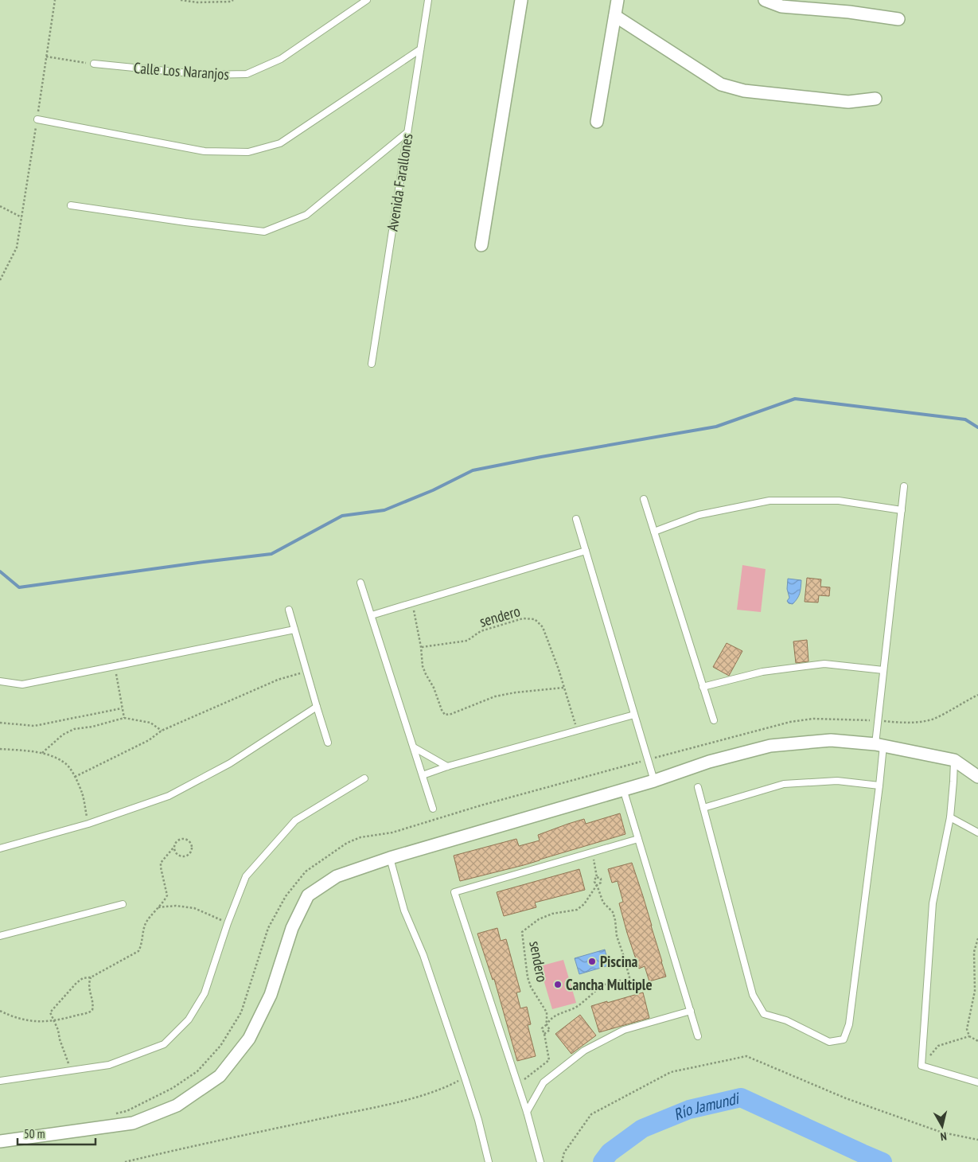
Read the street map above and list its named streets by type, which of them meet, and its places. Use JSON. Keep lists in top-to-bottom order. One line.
{"streets":{"lane":["Calle Los Naranjos","Avenida Farallones"],"path":["sendero"]},"water":["Río Jamundi"],"places":["Piscina","Cancha Multiple"],"scale_bar":"50 m","north":"bottom"}
